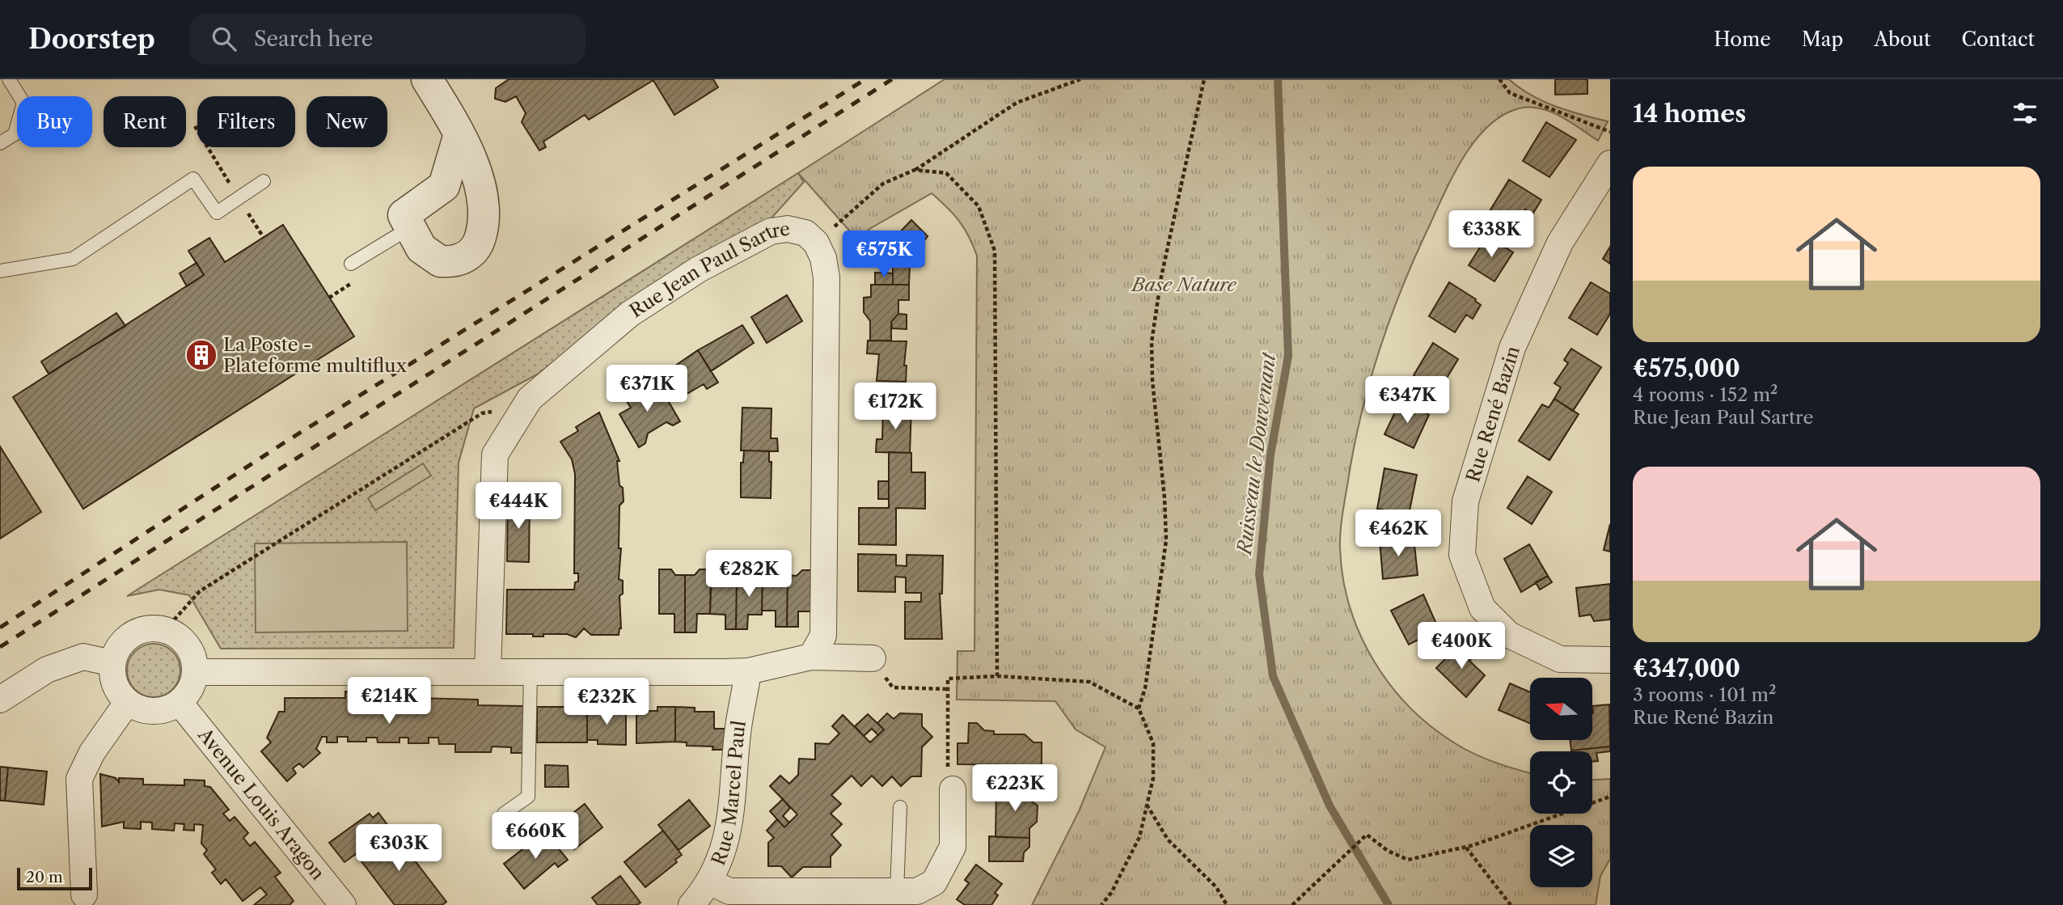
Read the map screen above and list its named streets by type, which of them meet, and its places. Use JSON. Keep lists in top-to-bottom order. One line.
{"streets":{"street":["Rue Jean Paul Sartre","Rue René Bazin","Rue Marcel Paul","Avenue Louis Aragon"]},"water":["Ruisseau le Douvenant"],"parks":["Base Nature"],"places":{"building":["La Poste - Plateforme multiflux"]},"scale_bar":"20 m","north":"left","page":{"header":"Doorstep","search":"Search here","nav":["Home","Map","About","Contact"],"heading":"14 homes","chip":["Buy","Rent","Filters","New"],"list":[{"name":"€575,000","note":"4 rooms · 152 m² · Rue Jean Paul Sartre"},{"name":"€347,000","note":"3 rooms · 101 m² · Rue René Bazin"}],"price":["€338K","€575K","€371K","€347K","€172K","€444K","€462K","€282K","€400K","€214K","€232K","€223K","€660K","€303K"],"scale":"20 m"}}
